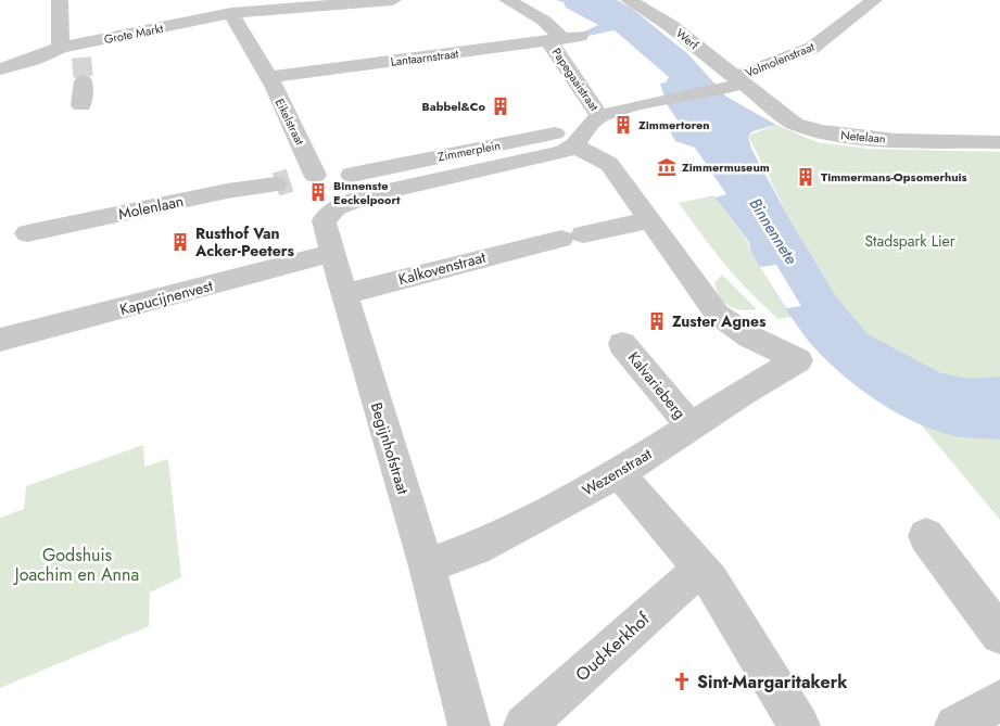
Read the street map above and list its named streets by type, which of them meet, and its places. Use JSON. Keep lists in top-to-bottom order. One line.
{"streets":{"street":["Grote Markt","Werf","Lantaarnstraat","Volmolenstraat","Papegaaistraat","Eikelstraat","Netelaan","Zimmerplein","Molenlaan","Kalkovenstraat","Kapucijnenvest","Kalvarieberg","Begijnhofstraat","Wezenstraat","Oud-Kerkhof"]},"crossings":[["Grote Markt","Eikelstraat"],["Werf","Volmolenstraat"],["Werf","Netelaan"],["Werf","Zimmerplein"],["Lantaarnstraat","Papegaaistraat"],["Lantaarnstraat","Eikelstraat"],["Volmolenstraat","Netelaan"],["Volmolenstraat","Zimmerplein"],["Papegaaistraat","Zimmerplein"],["Eikelstraat","Molenlaan"],["Netelaan","Zimmerplein"],["Zimmerplein","Begijnhofstraat"],["Kalkovenstraat","Begijnhofstraat"],["Kalkovenstraat","Wezenstraat"],["Kapucijnenvest","Begijnhofstraat"],["Kalvarieberg","Wezenstraat"],["Begijnhofstraat","Wezenstraat"]],"water":["Binnennete"],"parks":["Stadspark Lier","Godshuis Joachim en Anna"],"places":{"building":["Babbel&Co","Zimmertoren","Timmermans-Opsomerhuis","Binnenste Eeckelpoort","Rusthof Van Acker-Peeters","Zuster Agnes"],"museum":["Zimmermuseum"],"church":["Sint-Margaritakerk"]}}
